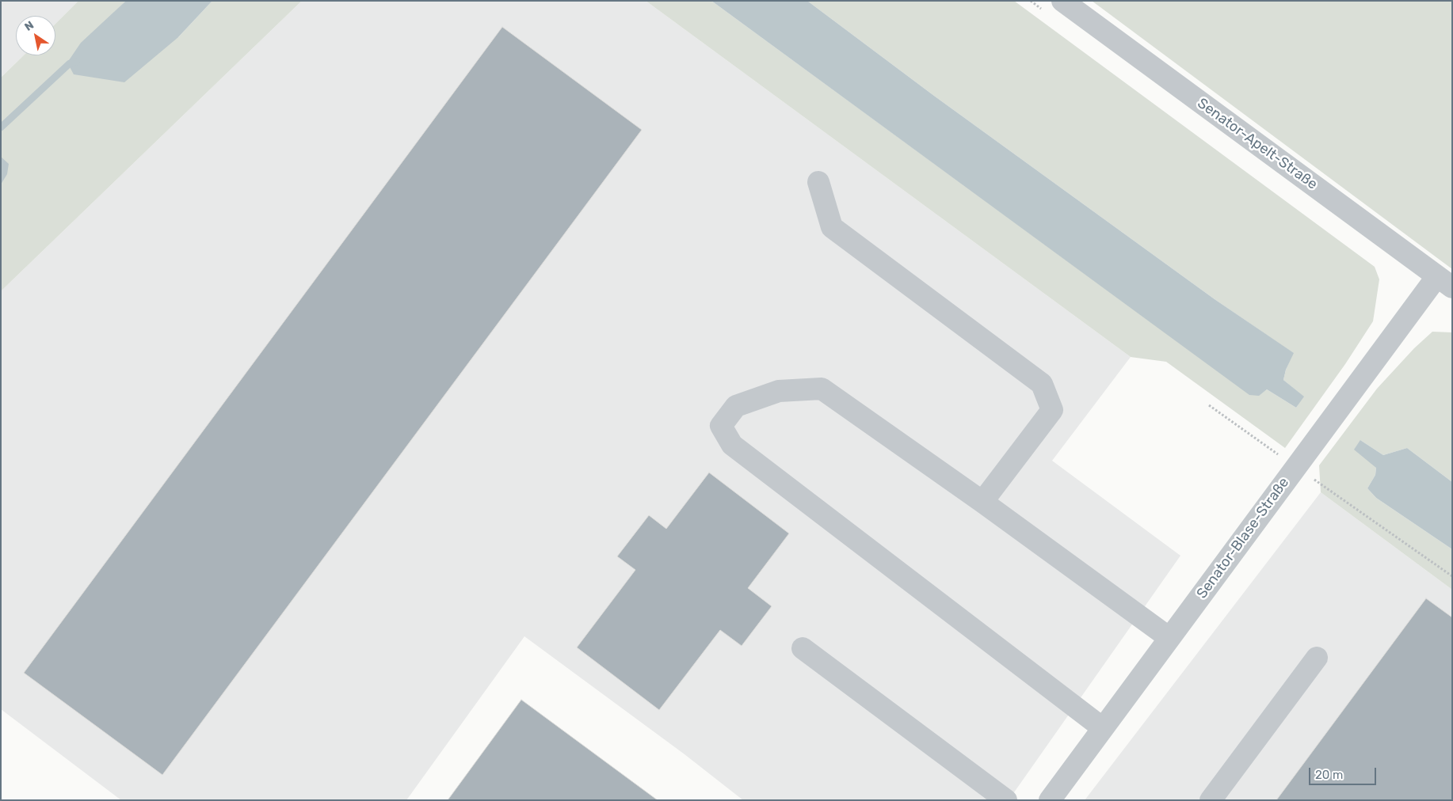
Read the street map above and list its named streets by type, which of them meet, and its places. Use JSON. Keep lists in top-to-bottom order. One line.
{"streets":{"street":["Senator-Apelt-Straße","Senator-Blase-Straße"]},"crossings":[["Senator-Apelt-Straße","Senator-Blase-Straße"]],"scale_bar":"20 m","north":"top left"}
